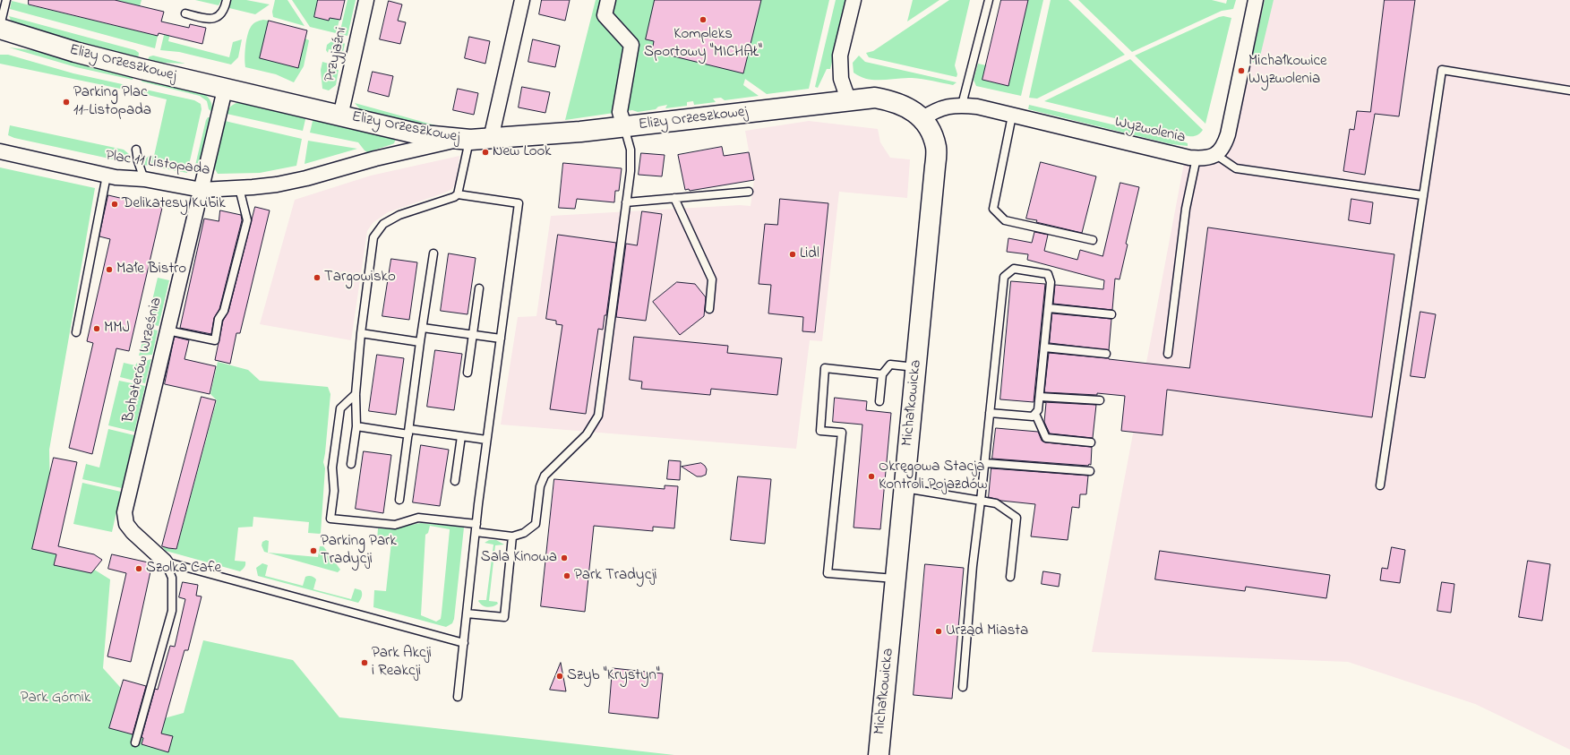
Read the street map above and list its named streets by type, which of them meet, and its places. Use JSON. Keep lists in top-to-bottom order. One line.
{"streets":{"street":["Przyjaźni","Elizy Orzeszkowej","Wyzwolenia","Plac 11 Listopada","Bohaterów Września","Michałkowicka"]},"crossings":[["Przyjaźni","Elizy Orzeszkowej"],["Elizy Orzeszkowej","Wyzwolenia"],["Elizy Orzeszkowej","Plac 11 Listopada"],["Elizy Orzeszkowej","Bohaterów Września"],["Elizy Orzeszkowej","Michałkowicka"],["Wyzwolenia","Michałkowicka"],["Plac 11 Listopada","Bohaterów Września"]],"parks":["Park Górnik"],"places":["Kompleks Sportowy \"MICHAŁ\"","Michałkowice Wyzwolenia","Parking Plac 11-Listopada","New Look","Delikatesy Kubik","Lidl","Małe Bistro","Targowisko","MMJ","Okręgowa Stacja Kontroli Pojazdów","Parking Park Tradycji","Sala Kinowa","Szolka Cafe","Park Tradycji","Urząd Miasta","Park Akcji i Reakcji","Szyb \"Krystyn\""]}
